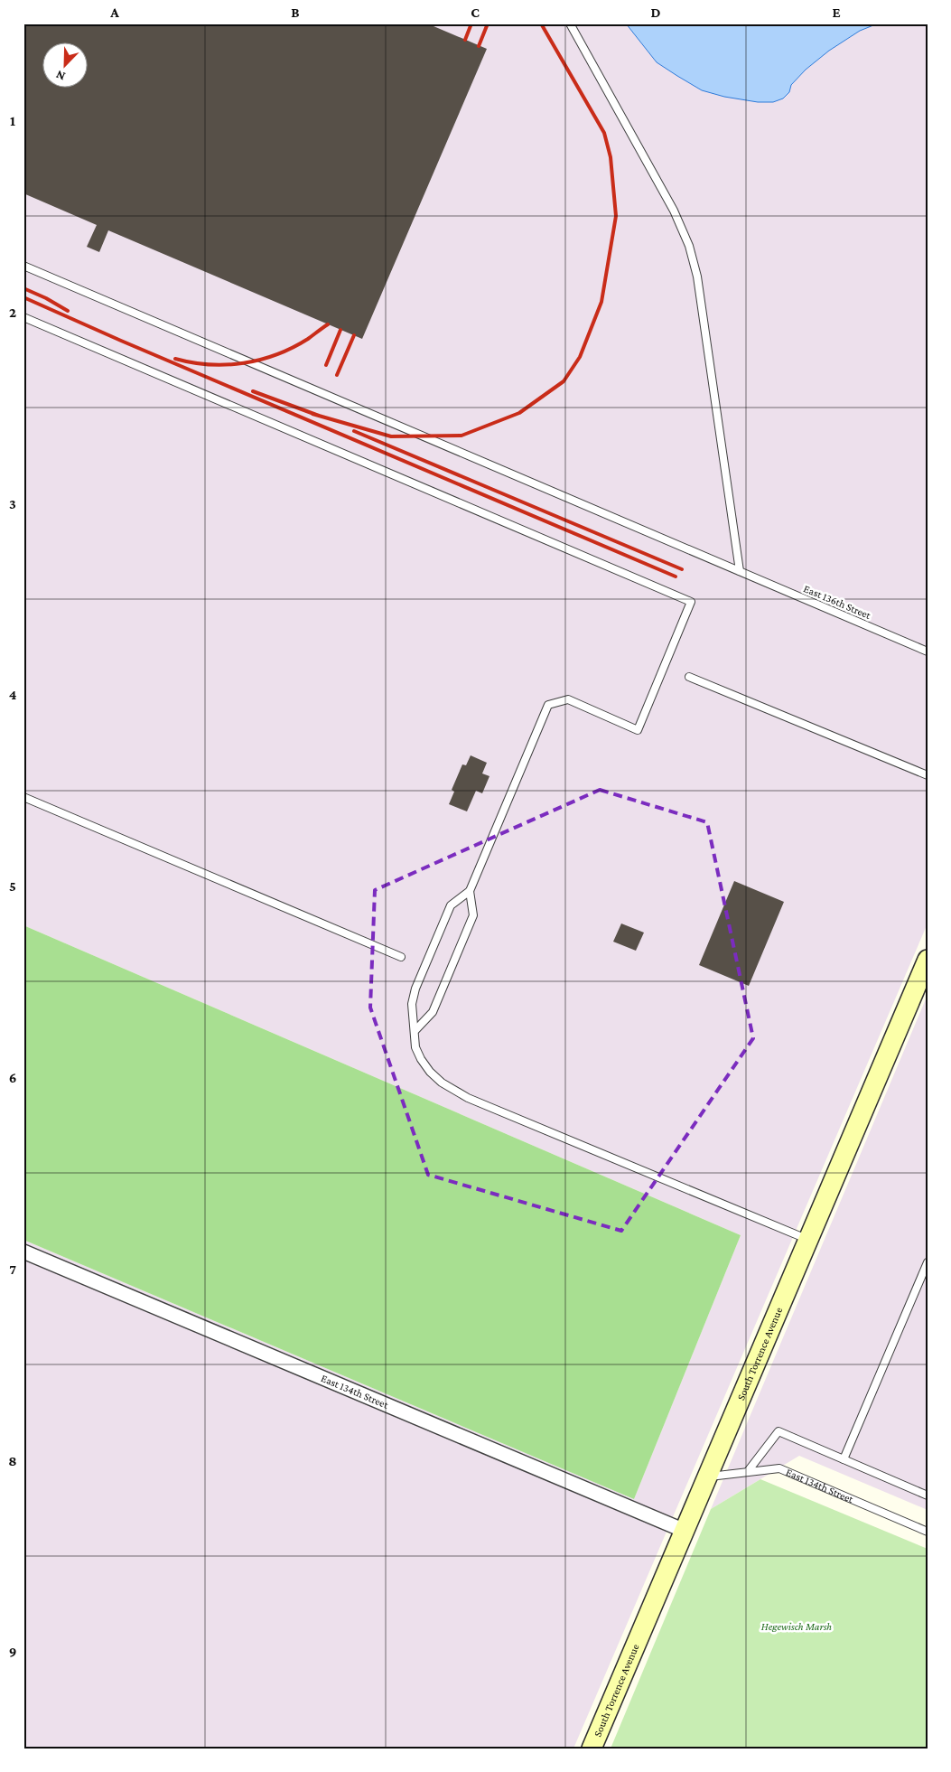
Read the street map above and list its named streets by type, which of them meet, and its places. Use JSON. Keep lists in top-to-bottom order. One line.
{"streets":{"main road":["South Torrence Avenue"],"street":["East 134th Street"],"lane":["East 136th Street"]},"crossings":[["South Torrence Avenue","East 134th Street"]],"parks":["Hegewisch Marsh"],"north":"bottom left","grid":{"columns":["A","B","C","D","E"],"rows":["1","2","3","4","5","6","7","8","9"]}}
